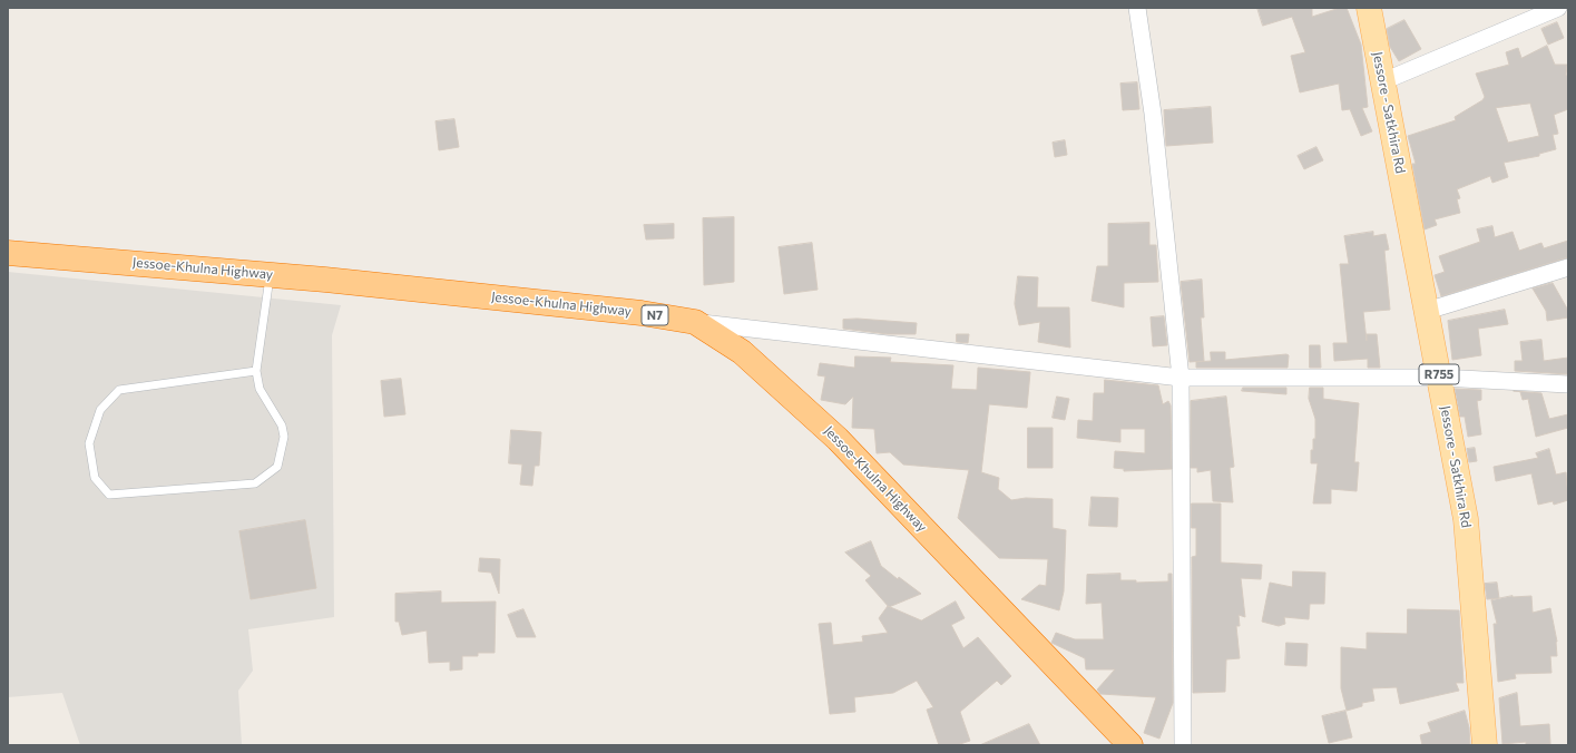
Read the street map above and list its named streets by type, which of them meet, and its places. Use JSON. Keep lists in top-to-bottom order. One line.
{"streets":{"highway":["Jessoe-Khulna Highway","N7"],"main road":["Jessore - Satkhira Rd","R755"]}}
